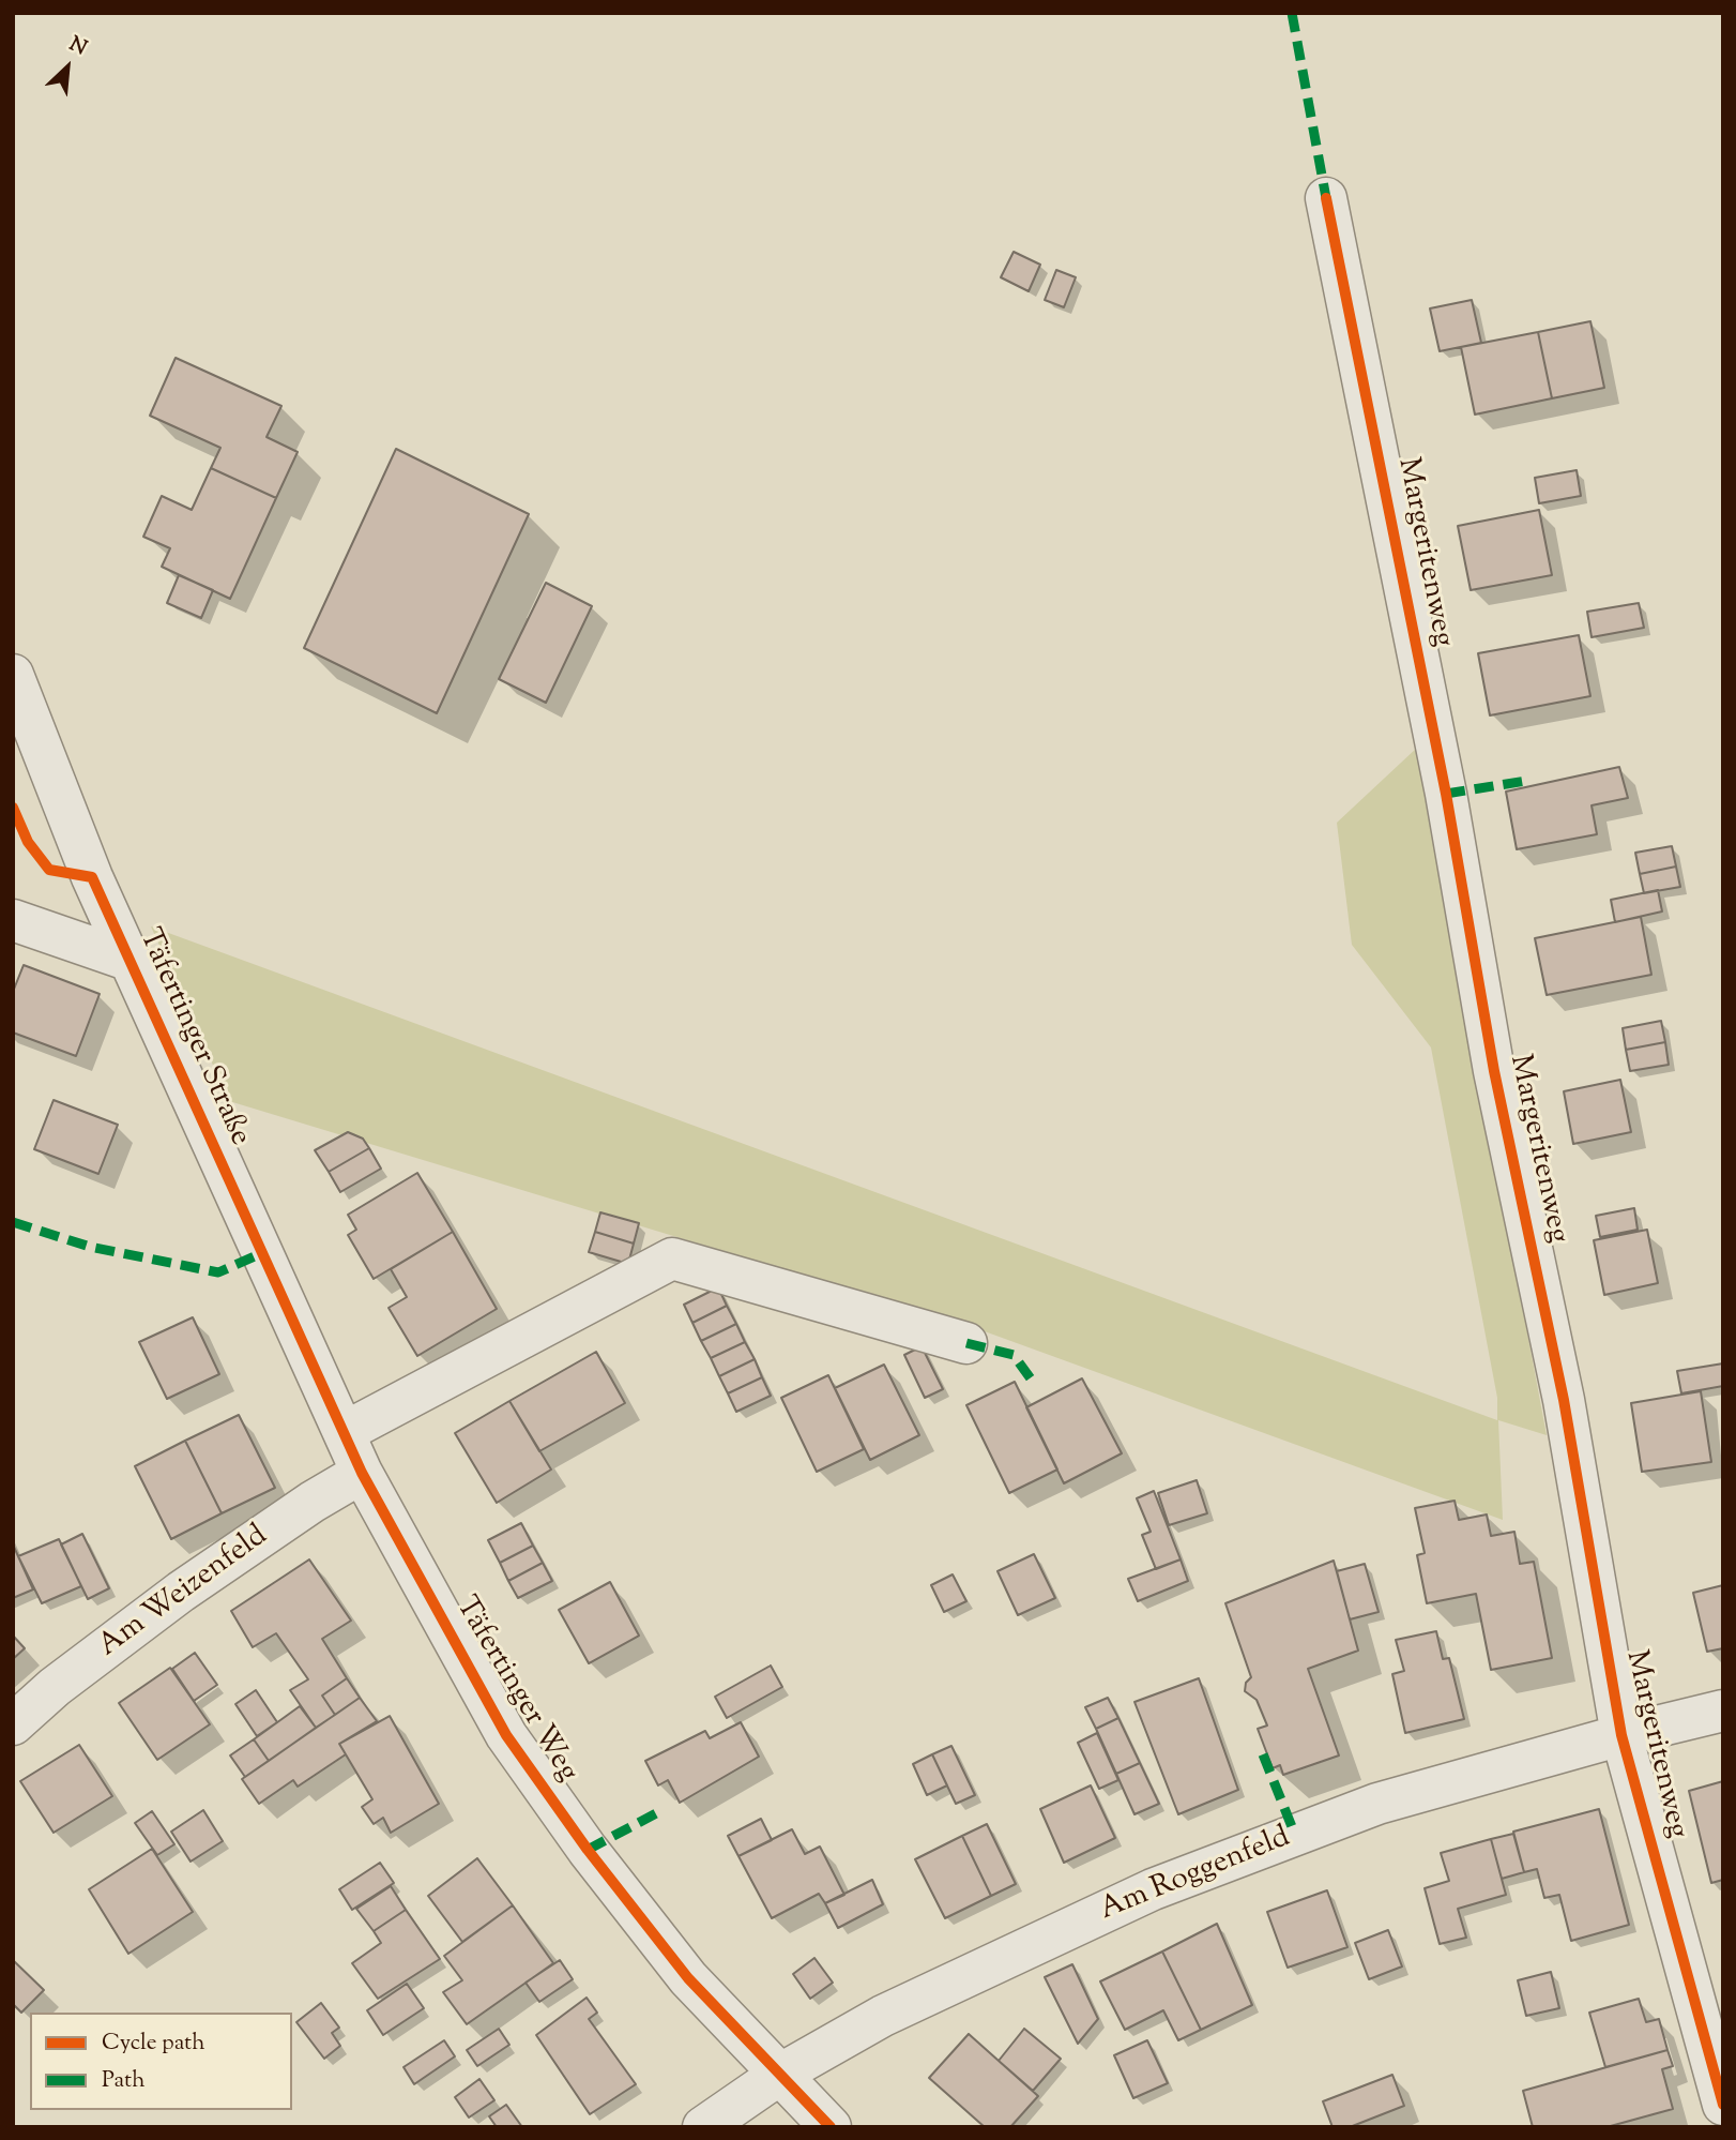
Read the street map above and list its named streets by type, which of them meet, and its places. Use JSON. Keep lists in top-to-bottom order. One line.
{"streets":{"street":["Margeritenweg","Täfertinger Straße","Am Weizenfeld","Täfertinger Weg","Am Roggenfeld"]},"crossings":[["Margeritenweg","Am Roggenfeld"],["Täfertinger Straße","Täfertinger Weg"],["Am Weizenfeld","Täfertinger Weg"],["Täfertinger Weg","Am Roggenfeld"]],"legend":["Cycle path","Path"],"north":"top right"}
